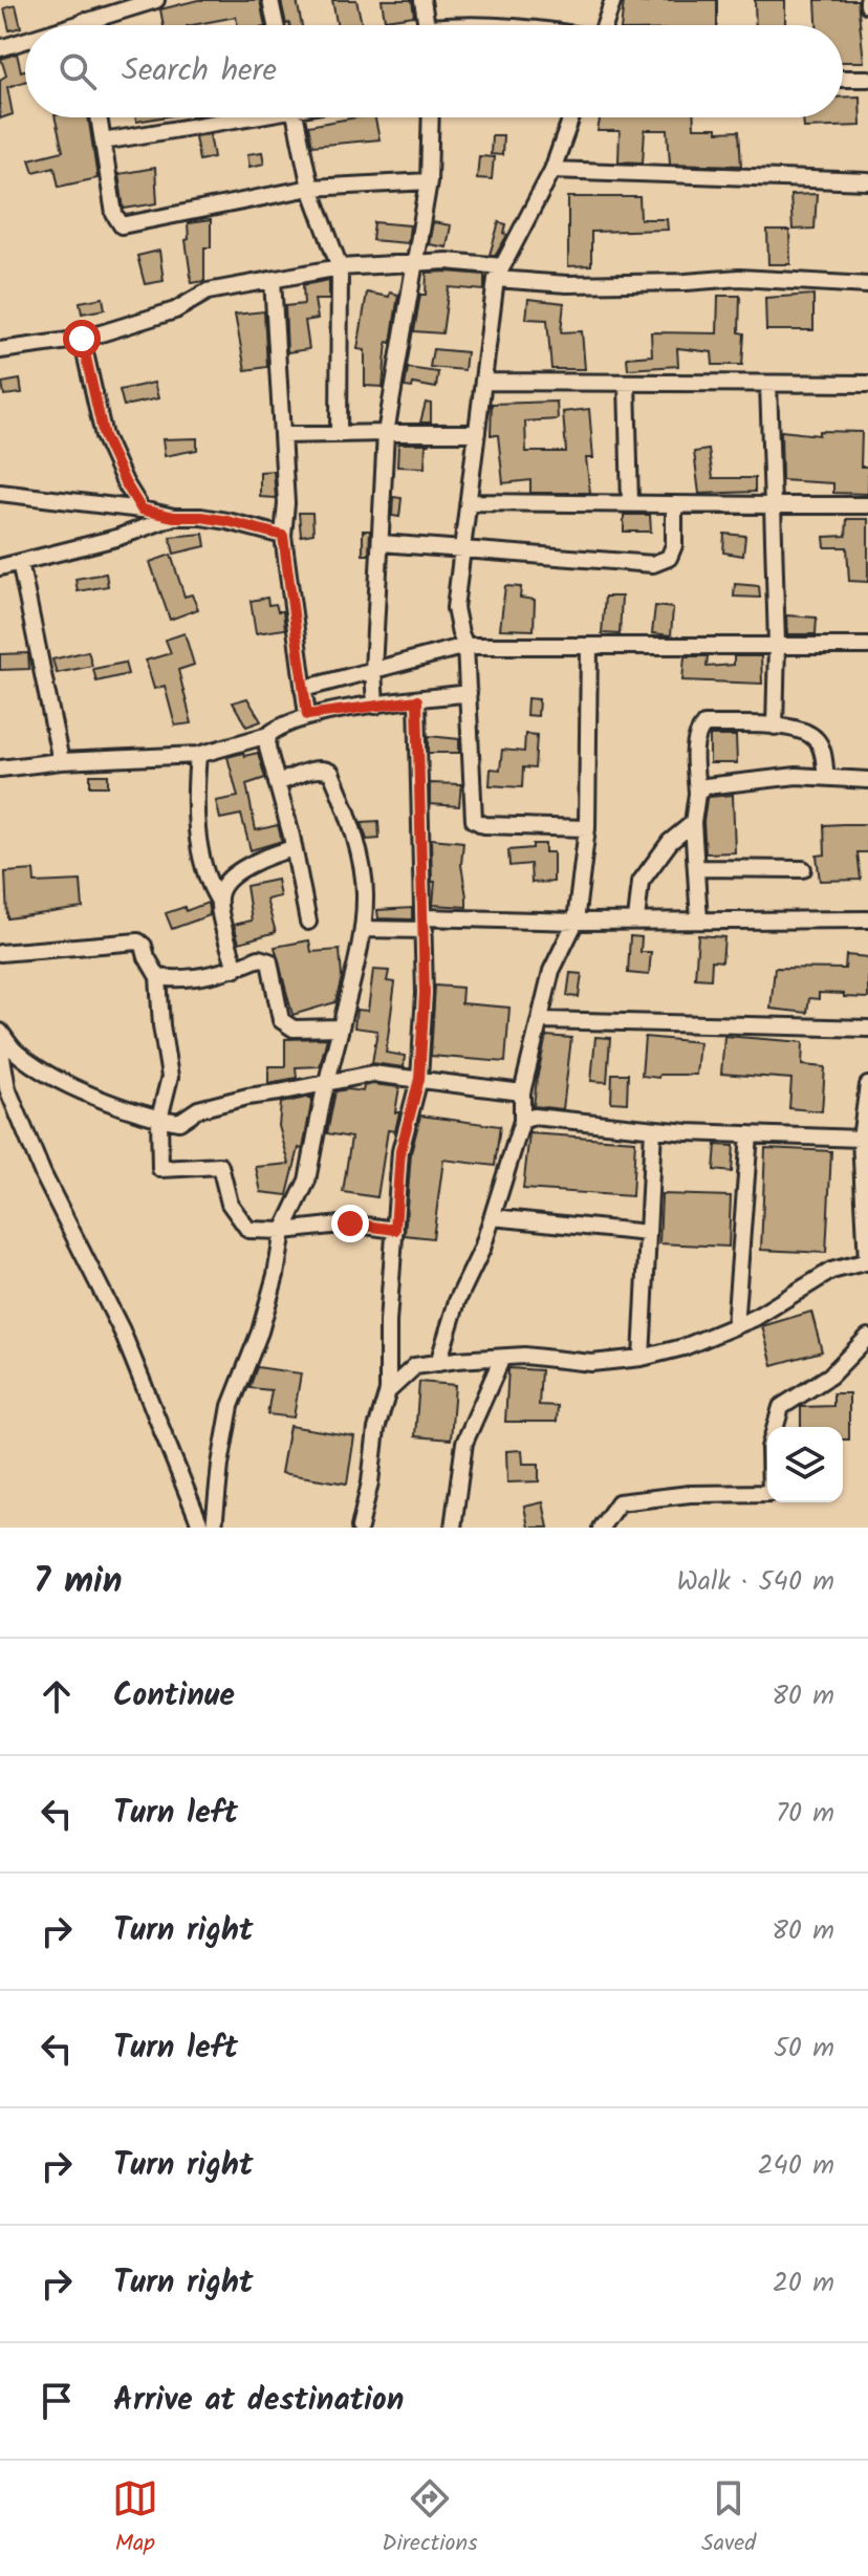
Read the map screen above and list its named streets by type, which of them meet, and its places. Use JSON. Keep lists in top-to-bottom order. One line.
{"page":{"search":"Search here","heading":["7 min","Walk · 540 m"],"list":[["Continue","80 m"],["Turn left","70 m"],["Turn right","80 m"],["Turn left","50 m"],["Turn right","240 m"],["Turn right","20 m"],"Arrive at destination"],"nav":["Map","Directions","Saved"]}}
